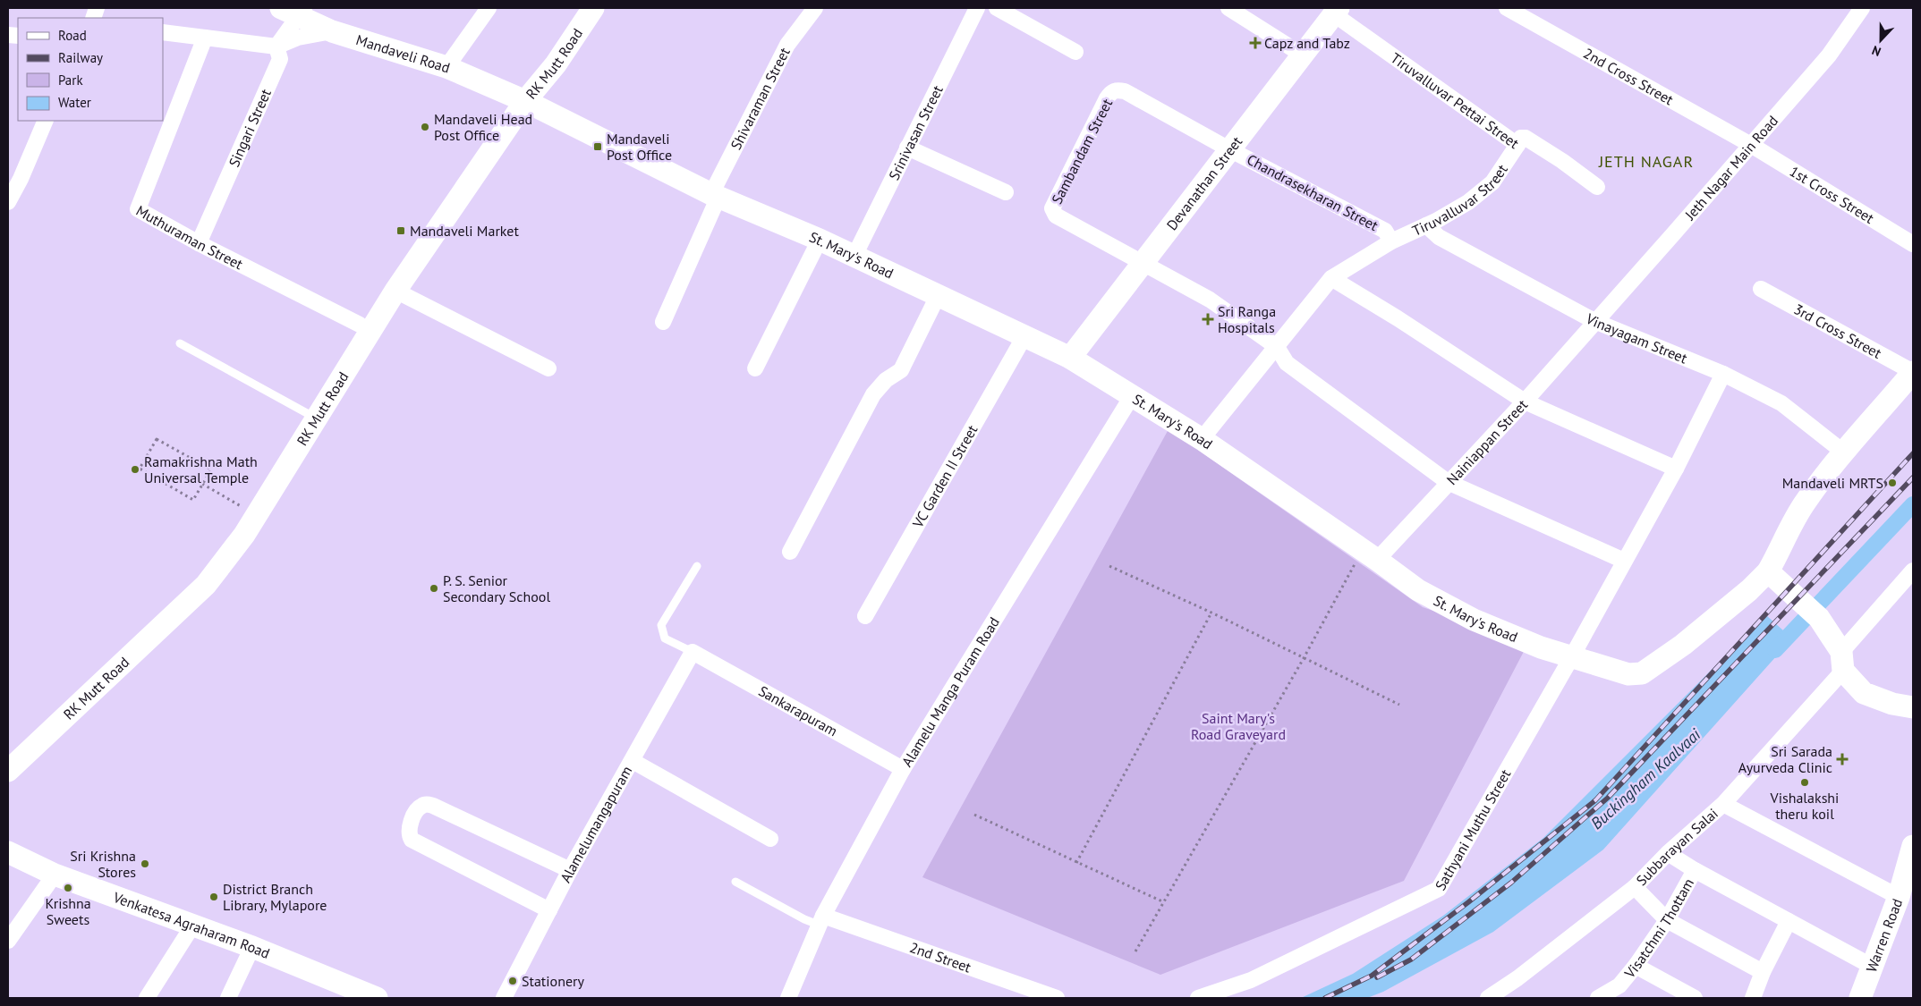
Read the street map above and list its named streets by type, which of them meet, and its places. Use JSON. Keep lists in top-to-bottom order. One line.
{"streets":{"main road":["Mandaveli Road","RK Mutt Road","Devanathan Street","St. Mary's Road","Venkatesa Agraharam Road","Warren Road"],"street":["2nd Cross Street","Tiruvalluvar Pettai Street","Shivaraman Street","Singari Street","Srinivasan Street","Sambandam Street","Jeth Nagar Main Road","Chandrasekharan Street","1st Cross Street","Tiruvalluvar Street","Muthuraman Street","3rd Cross Street","Vinayagam Street","Nainiappan Street","VC Garden II Street","Alamelu Manga Puram Road","Sankarapuram","Alamelumangapuram","Sathyani Muthu Street","Subbarayan Salai","Visatchmi Thottam","2nd Street"]},"crossings":[["Mandaveli Road","RK Mutt Road"],["Mandaveli Road","St. Mary's Road"],["RK Mutt Road","St. Mary's Road"],["2nd Cross Street","Jeth Nagar Main Road"],["2nd Cross Street","1st Cross Street"],["Tiruvalluvar Pettai Street","Devanathan Street"],["Tiruvalluvar Pettai Street","Tiruvalluvar Street"],["Shivaraman Street","St. Mary's Road"],["Singari Street","Muthuraman Street"],["Srinivasan Street","St. Mary's Road"],["Sambandam Street","Devanathan Street"],["Sambandam Street","Chandrasekharan Street"],["Jeth Nagar Main Road","1st Cross Street"],["Jeth Nagar Main Road","Vinayagam Street"],["Jeth Nagar Main Road","Nainiappan Street"],["Devanathan Street","Chandrasekharan Street"],["Devanathan Street","St. Mary's Road"],["Chandrasekharan Street","Tiruvalluvar Street"],["Tiruvalluvar Street","St. Mary's Road"],["Tiruvalluvar Street","Vinayagam Street"],["St. Mary's Road","3rd Cross Street"],["St. Mary's Road","Vinayagam Street"],["St. Mary's Road","Nainiappan Street"],["St. Mary's Road","VC Garden II Street"],["St. Mary's Road","Alamelu Manga Puram Road"],["St. Mary's Road","Sathyani Muthu Street"],["Vinayagam Street","Nainiappan Street"],["Vinayagam Street","Sathyani Muthu Street"],["Alamelu Manga Puram Road","Sankarapuram"],["Alamelu Manga Puram Road","2nd Street"],["Sankarapuram","Alamelumangapuram"]],"districts":["JETH NAGAR"],"water":["Buckingham Kaalvaai"],"parks":["Saint Mary's Road Graveyard"],"places":{"health":["Capz and Tabz","Sri Ranga Hospitals","Sri Sarada Ayurveda Clinic"],"other":["Mandaveli Head Post Office","Ramakrishna Math Universal Temple","Mandaveli MRTS","P. S. Senior Secondary School","Vishalakshi theru koil","Sri Krishna Stores","Krishna Sweets","District Branch Library, Mylapore","Stationery"],"transit":["Mandaveli Post Office","Mandaveli Market"]},"legend":["Road","Railway","Park","Water"],"north":"bottom"}
